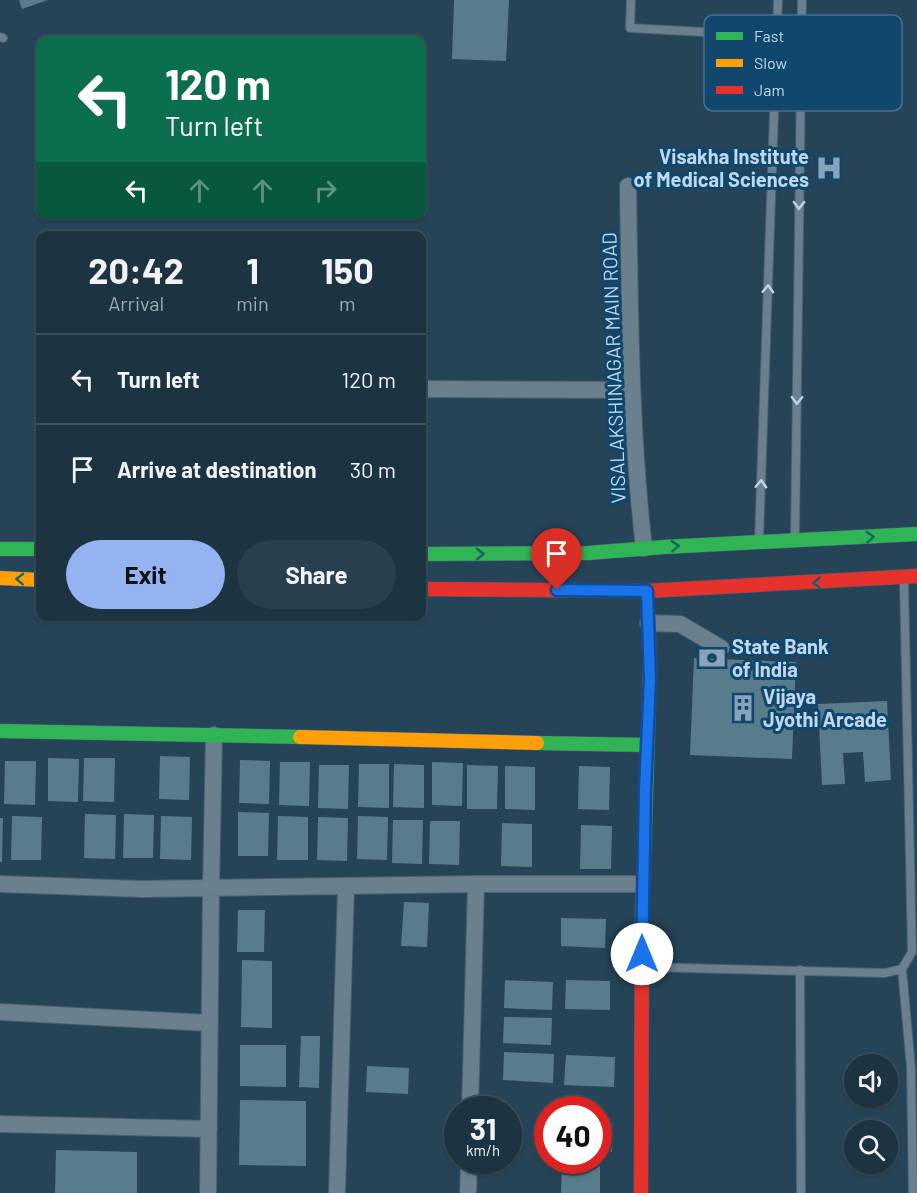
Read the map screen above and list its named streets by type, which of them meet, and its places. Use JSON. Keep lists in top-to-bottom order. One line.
{"streets":{"street":["VISALAKSHINAGAR MAIN ROAD"]},"places":{"hospital":["Visakha Institute of Medical Sciences"],"bank":["State Bank of India"],"building":["Vijaya Jyothi Arcade"]},"legend":["Fast","Slow","Jam"],"page":{"turn":["120 m","Turn left"],"eta":["20:42","Arrival","1","min","150","m"],"list":[{"name":"Turn left","value":"120 m"},{"name":"Arrive at destination","value":"30 m"}],"buttons":["Exit","Share"],"speed":"31 km/h","limit":"40"}}
